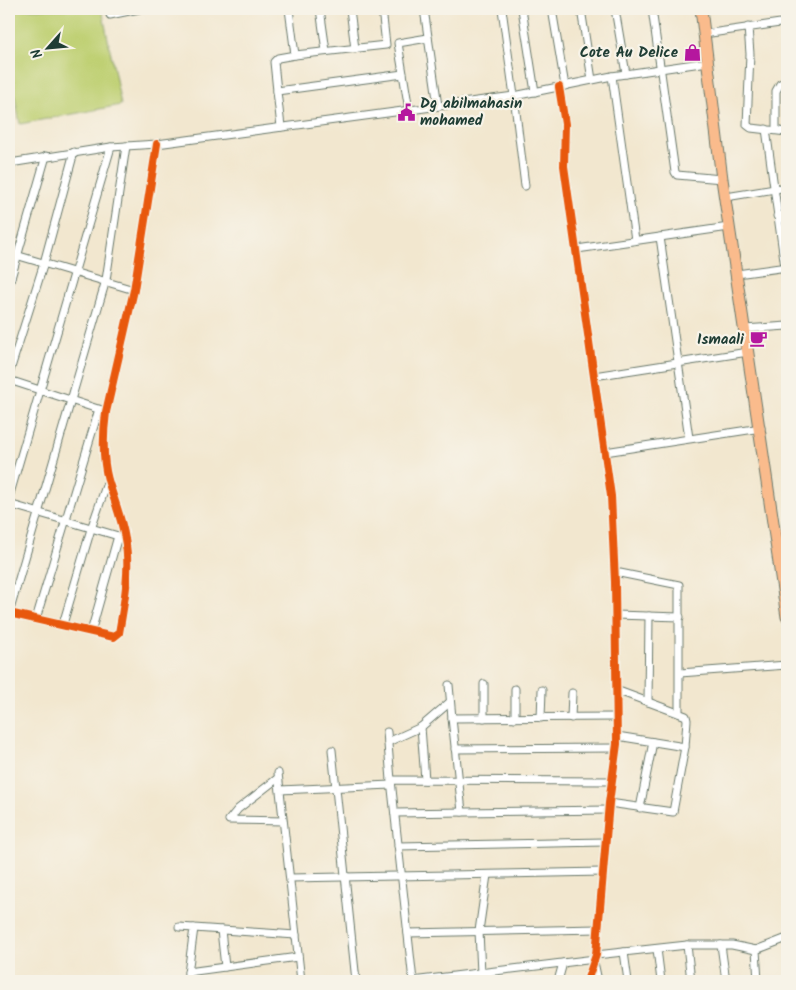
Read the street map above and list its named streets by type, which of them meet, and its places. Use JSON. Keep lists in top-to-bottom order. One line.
{"places":{"shop":["Cote Au Delice"],"public building":["Dg abilmahasin mohamed"],"cafe":["Ismaali"]},"north":"bottom left"}
